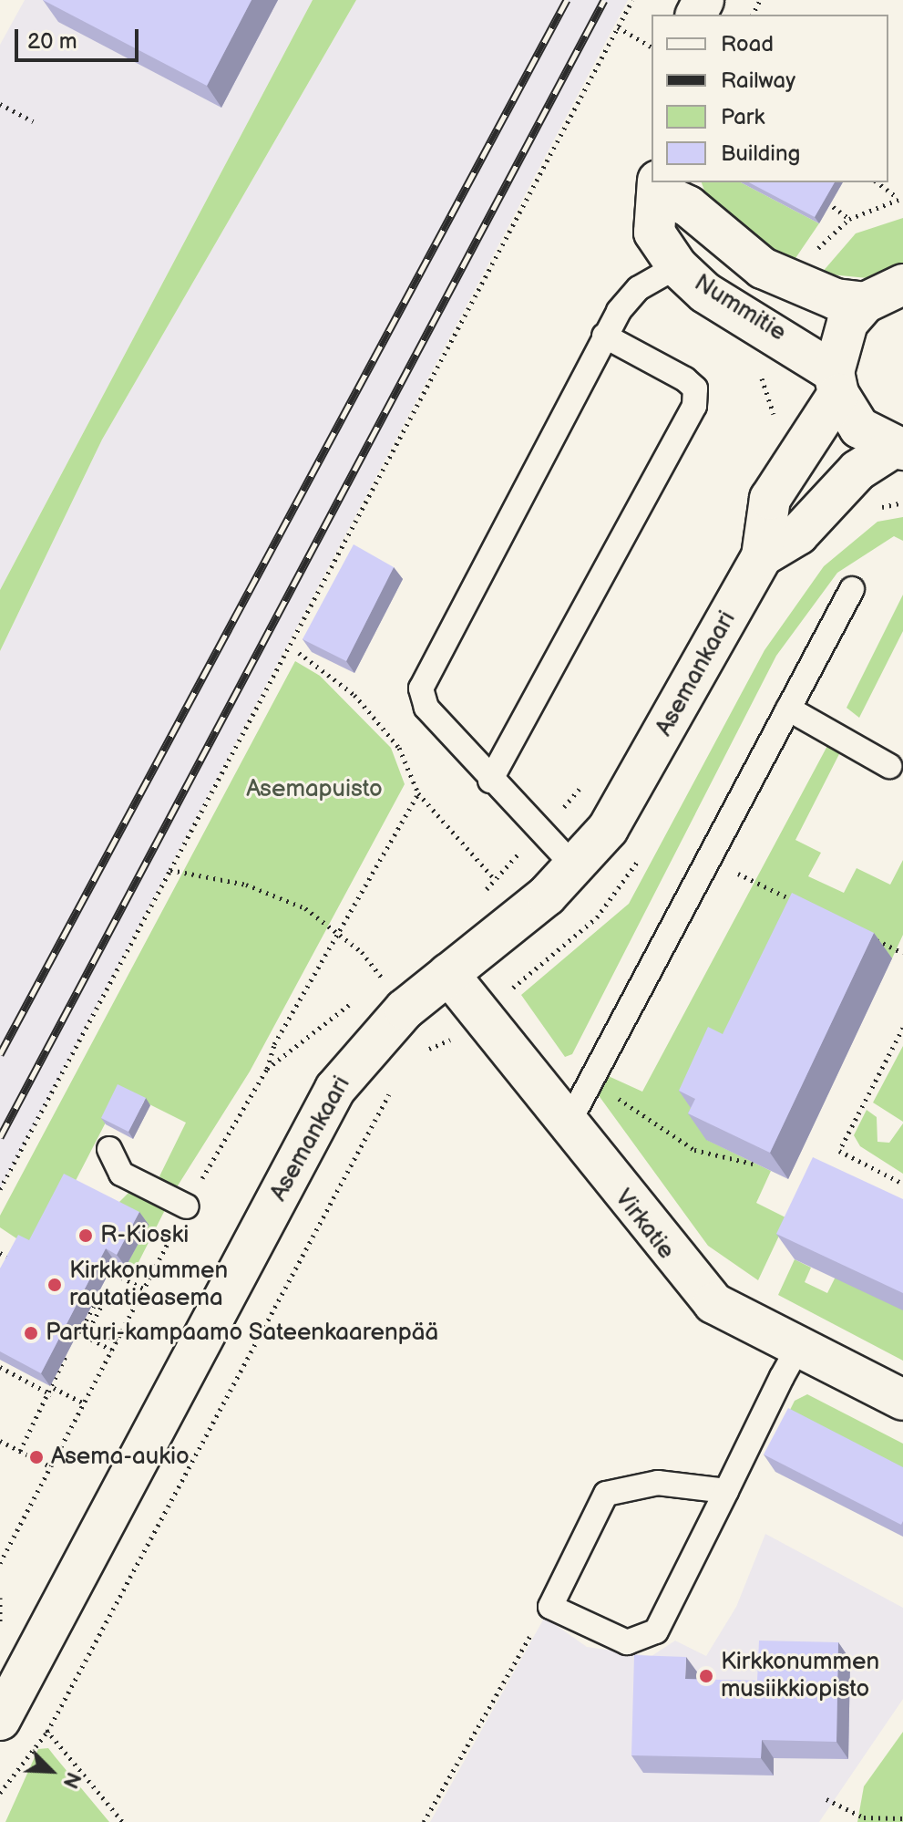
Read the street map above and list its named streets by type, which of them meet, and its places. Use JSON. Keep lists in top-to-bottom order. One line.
{"streets":{"street":["Nummitie","Asemankaari","Virkatie"]},"crossings":[["Nummitie","Asemankaari"],["Asemankaari","Virkatie"]],"parks":["Asemapuisto"],"places":["R-Kioski","Kirkkonummen rautatieasema","Parturi-kampaamo Sateenkaarenpää","Asema-aukio","Kirkkonummen musiikkiopisto"],"legend":["Road","Railway","Park","Building"],"scale_bar":"20 m","north":"bottom right"}
